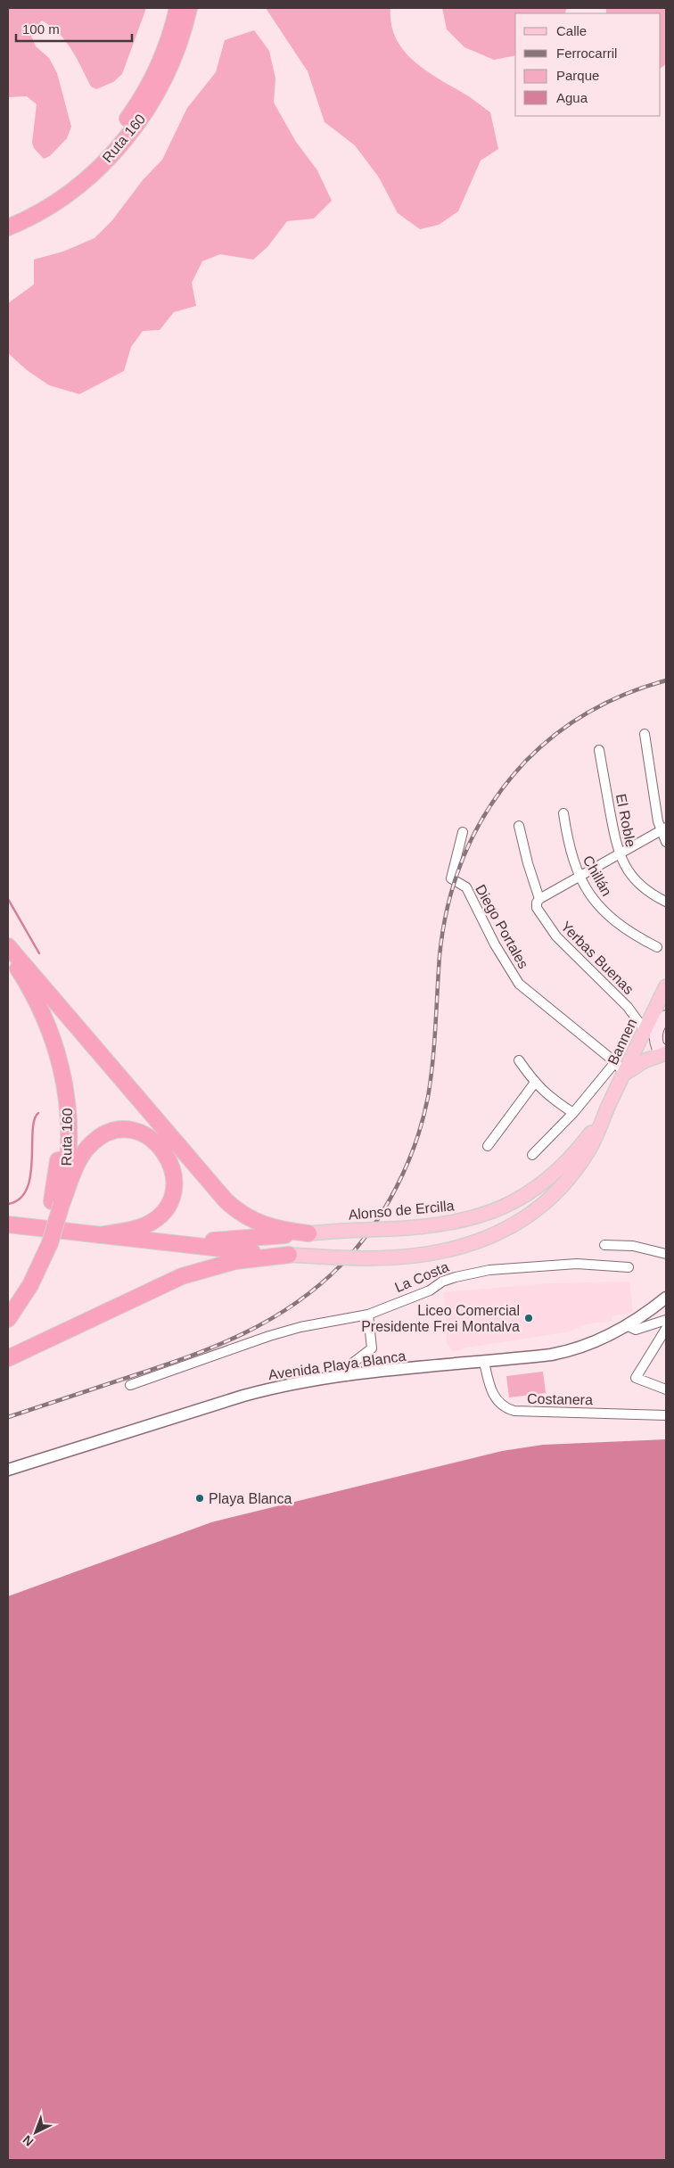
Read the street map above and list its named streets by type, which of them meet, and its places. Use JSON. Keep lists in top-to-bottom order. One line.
{"streets":{"highway":["Ruta 160"],"main road":["Bannen","Alonso de Ercilla"],"street":["El Roble","Chillán","Diego Portales","Yerbas Buenas","La Costa","Avenida Playa Blanca","Costanera"]},"crossings":[["Diego Portales","Bannen"],["Yerbas Buenas","Bannen"],["Bannen","Alonso de Ercilla"],["Avenida Playa Blanca","Costanera"]],"places":["Liceo Comercial Presidente Frei Montalva","Playa Blanca"],"legend":["Calle","Ferrocarril","Parque","Agua"],"scale_bar":"100 m","north":"bottom left"}
